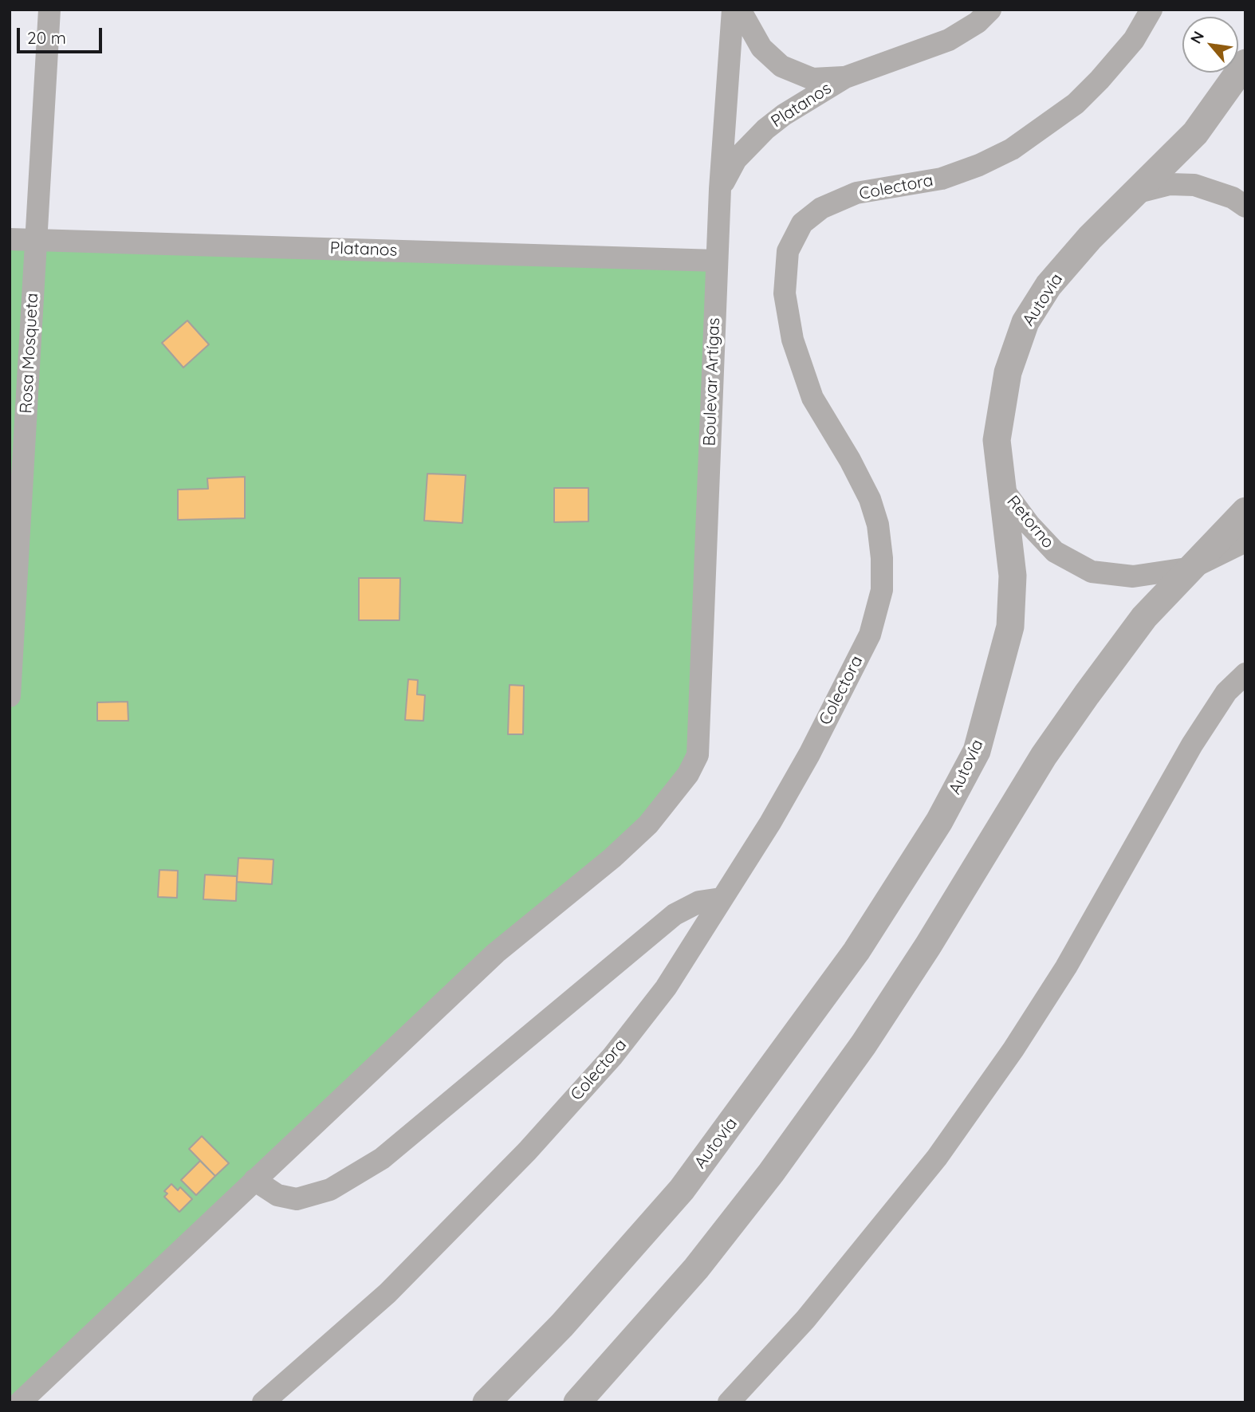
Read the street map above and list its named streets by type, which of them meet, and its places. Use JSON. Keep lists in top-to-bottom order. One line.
{"streets":{"street":["Platanos","Colectora","Autovía","Rosa Mosqueta","Boulevar Artígas","Retorno"]},"crossings":[["Platanos","Rosa Mosqueta"],["Platanos","Boulevar Artígas"],["Autovía","Retorno"]],"scale_bar":"20 m","north":"top left"}
